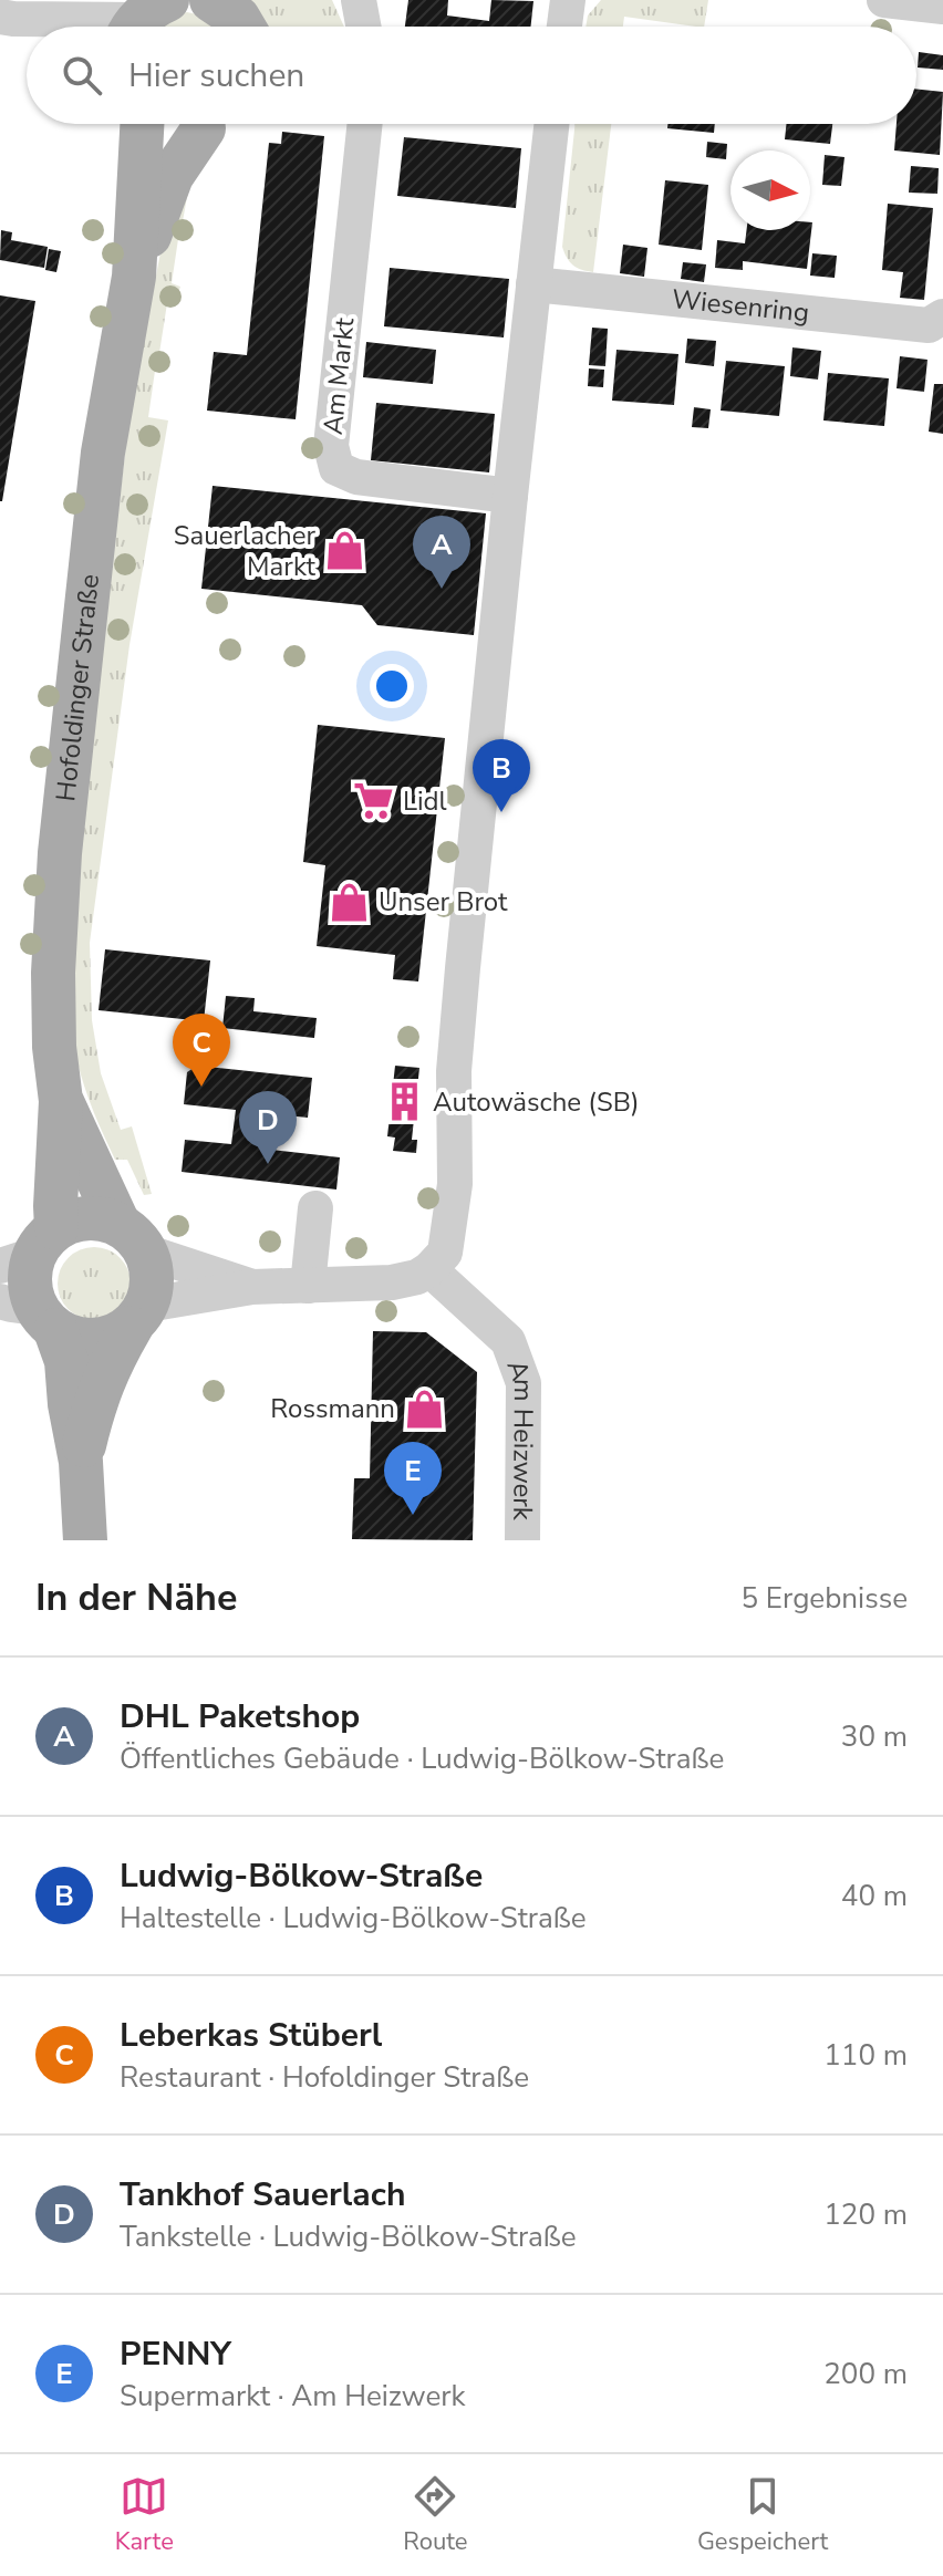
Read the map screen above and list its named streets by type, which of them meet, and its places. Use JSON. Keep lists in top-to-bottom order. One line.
{"streets":{"main road":["Hofoldinger Straße"],"street":["Wiesenring","Am Markt","Am Heizwerk"]},"places":{"shop":["Sauerlacher Markt","Unser Brot","Rossmann"],"supermarket":["Lidl"],"building":["Autowäsche (SB)"]},"north":"right","page":{"search":"Hier suchen","pins":["A","B","C","D","E"],"heading":["In der Nähe","5 Ergebnisse"],"list":[{"mark":"A","name":"DHL Paketshop","note":"Öffentliches Gebäude · Ludwig-Bölkow-Straße","value":"30 m"},{"mark":"B","name":"Ludwig-Bölkow-Straße","note":"Haltestelle · Ludwig-Bölkow-Straße","value":"40 m"},{"mark":"C","name":"Leberkas Stüberl","note":"Restaurant · Hofoldinger Straße","value":"110 m"},{"mark":"D","name":"Tankhof Sauerlach","note":"Tankstelle · Ludwig-Bölkow-Straße","value":"120 m"},{"mark":"E","name":"PENNY","note":"Supermarkt · Am Heizwerk","value":"200 m"}],"nav":["Karte","Route","Gespeichert"]}}
